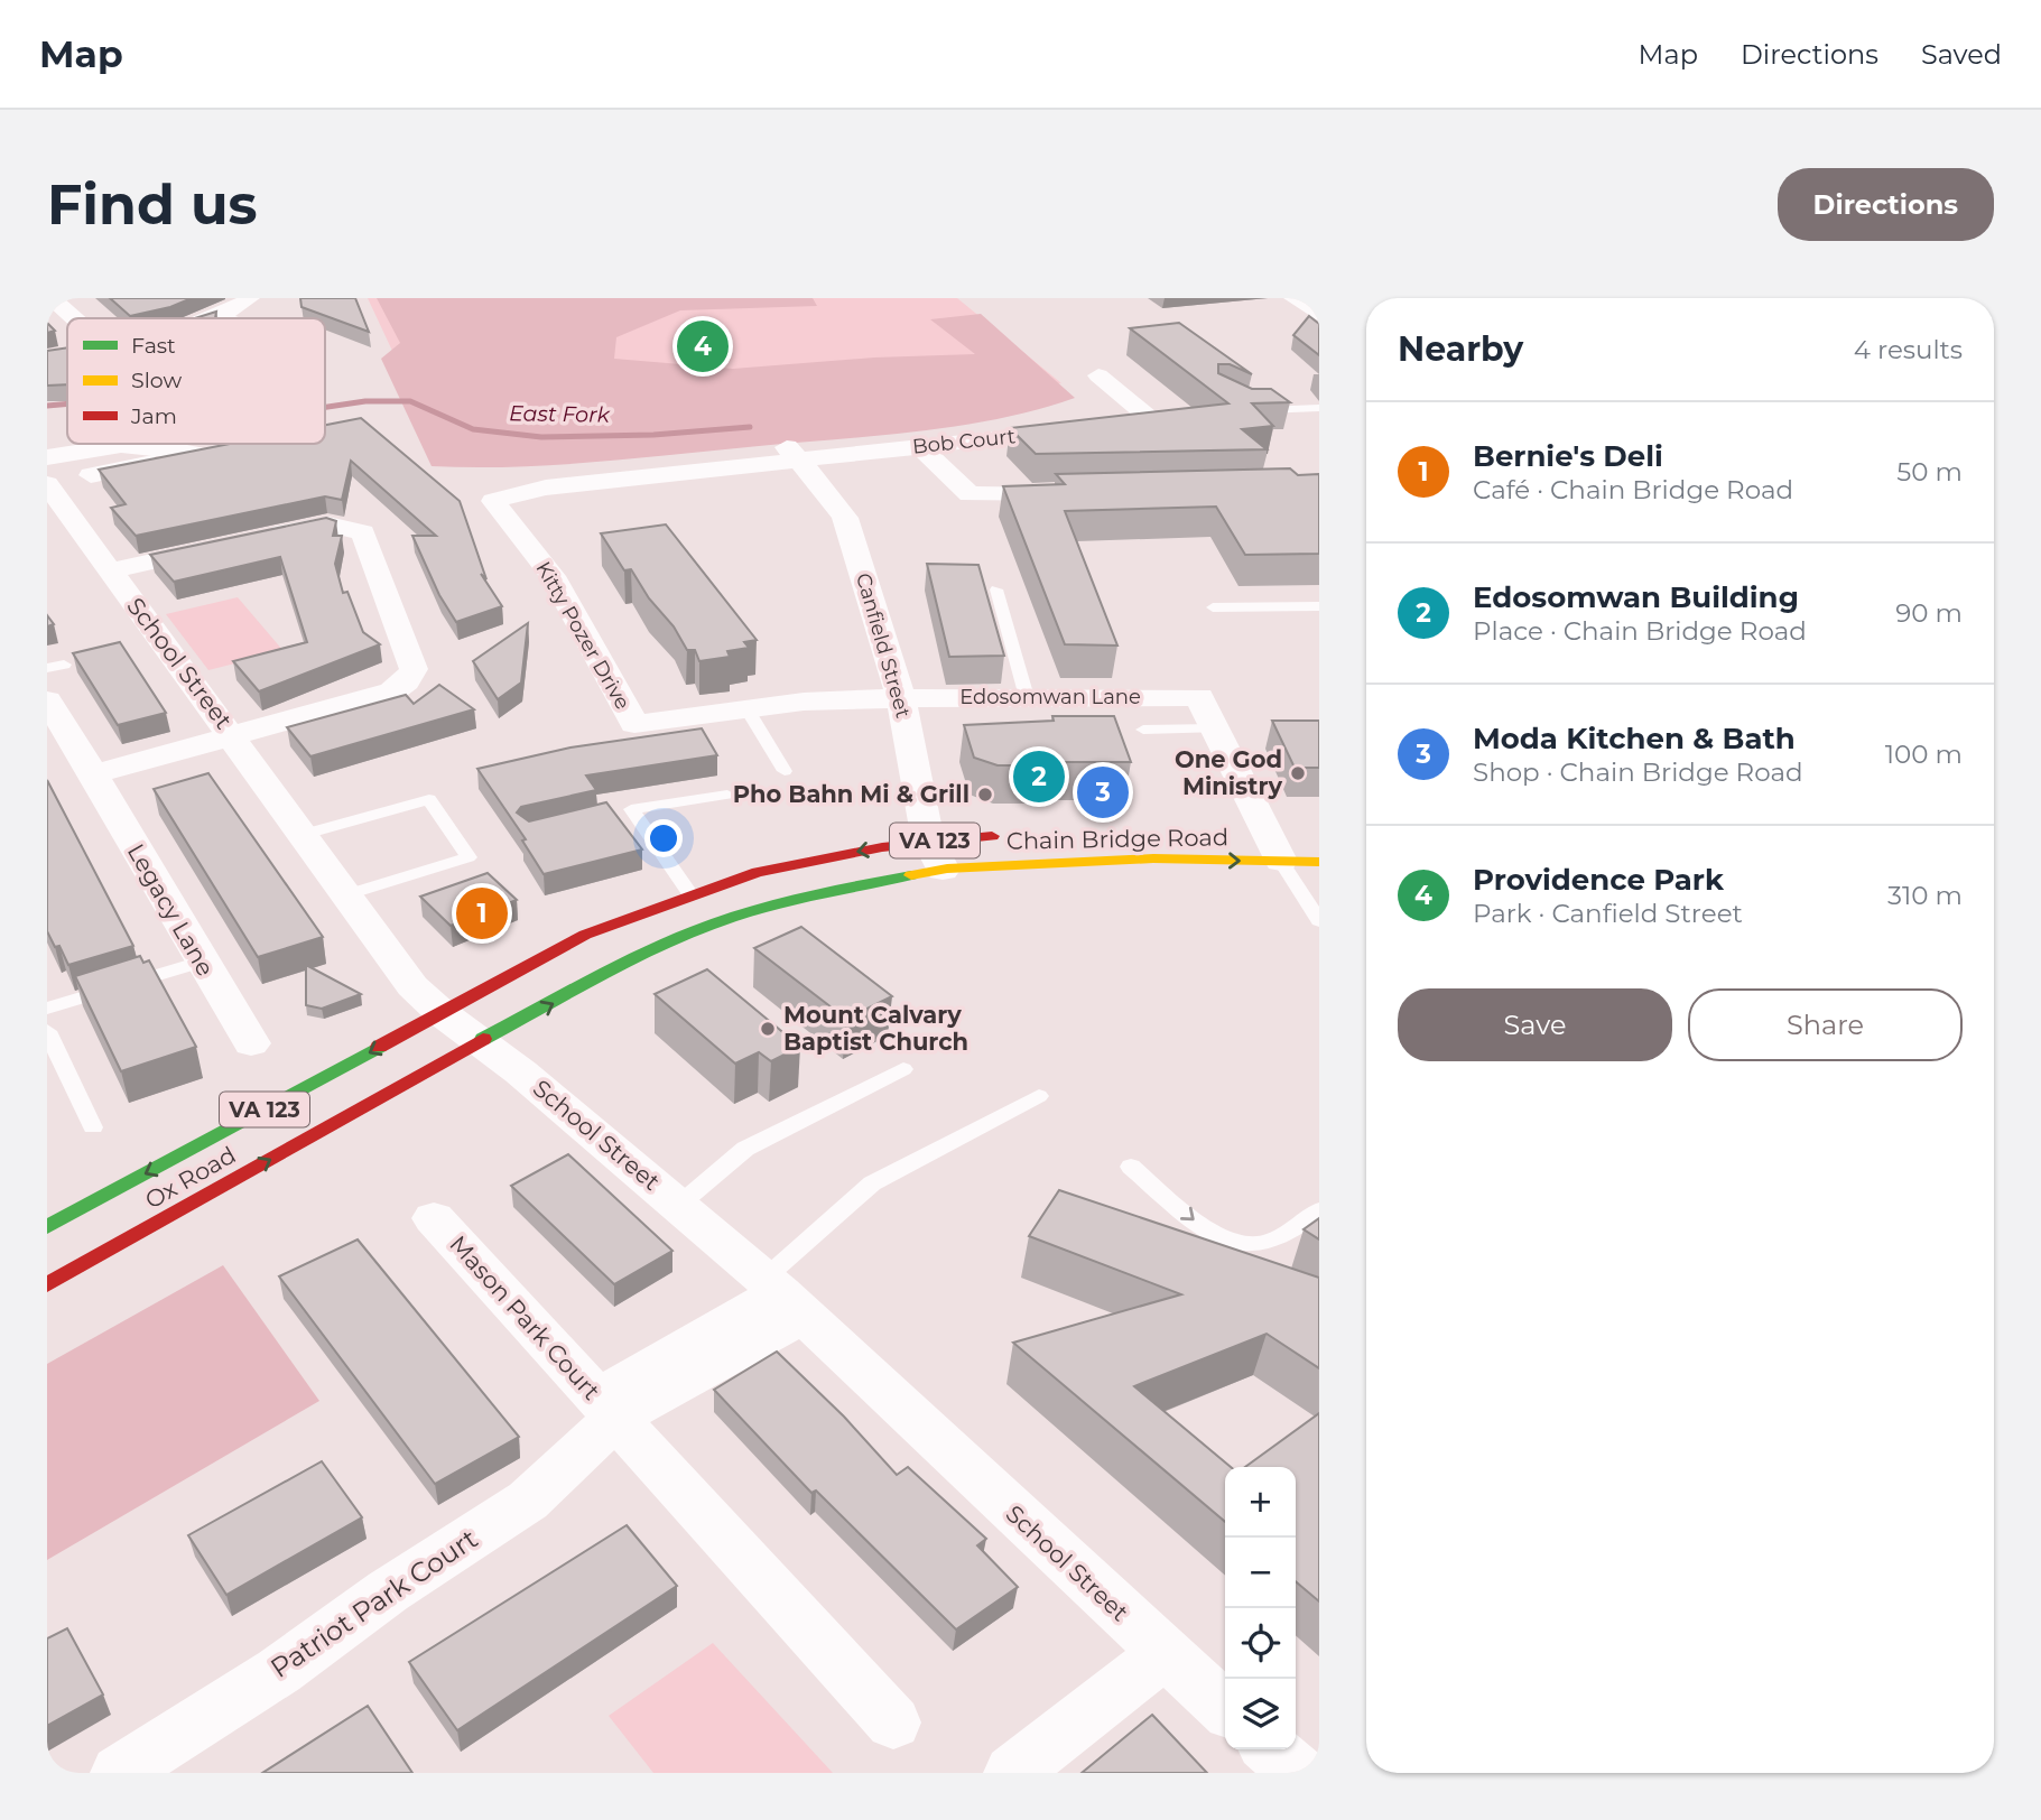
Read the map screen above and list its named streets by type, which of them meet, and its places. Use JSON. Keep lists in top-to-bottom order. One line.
{"streets":{"main road":["Chain Bridge Road","VA 123","Ox Road"],"street":["Bob Court","Kitty Pozer Drive","Canfield Street","School Street","Edosomwan Lane","Legacy Lane","Mason Park Court","Patriot Park Court"]},"crossings":[["Bob Court","Kitty Pozer Drive"],["Kitty Pozer Drive","Canfield Street"],["Kitty Pozer Drive","Edosomwan Lane"],["Canfield Street","Edosomwan Lane"],["Canfield Street","Chain Bridge Road"],["School Street","Chain Bridge Road"],["School Street","Ox Road"],["School Street","Patriot Park Court"],["Chain Bridge Road","Ox Road"],["Mason Park Court","Patriot Park Court"]],"water":["East Fork"],"places":["One God Ministry","Pho Bahn Mi & Grill","Mount Calvary Baptist Church"],"legend":["Fast","Slow","Jam"],"page":{"header":"Map","nav":["Map","Directions","Saved"],"buttons":["Directions",["Save","Share"]],"title":"Find us","heading":["Nearby","4 results"],"pins":["4","2","3","1"],"list":[{"mark":"1","name":"Bernie's Deli","note":"Café · Chain Bridge Road","value":"50 m"},{"mark":"2","name":"Edosomwan Building","note":"Place · Chain Bridge Road","value":"90 m"},{"mark":"3","name":"Moda Kitchen & Bath","note":"Shop · Chain Bridge Road","value":"100 m"},{"mark":"4","name":"Providence Park","note":"Park · Canfield Street","value":"310 m"}],"map_buttons":["+","−"]}}
